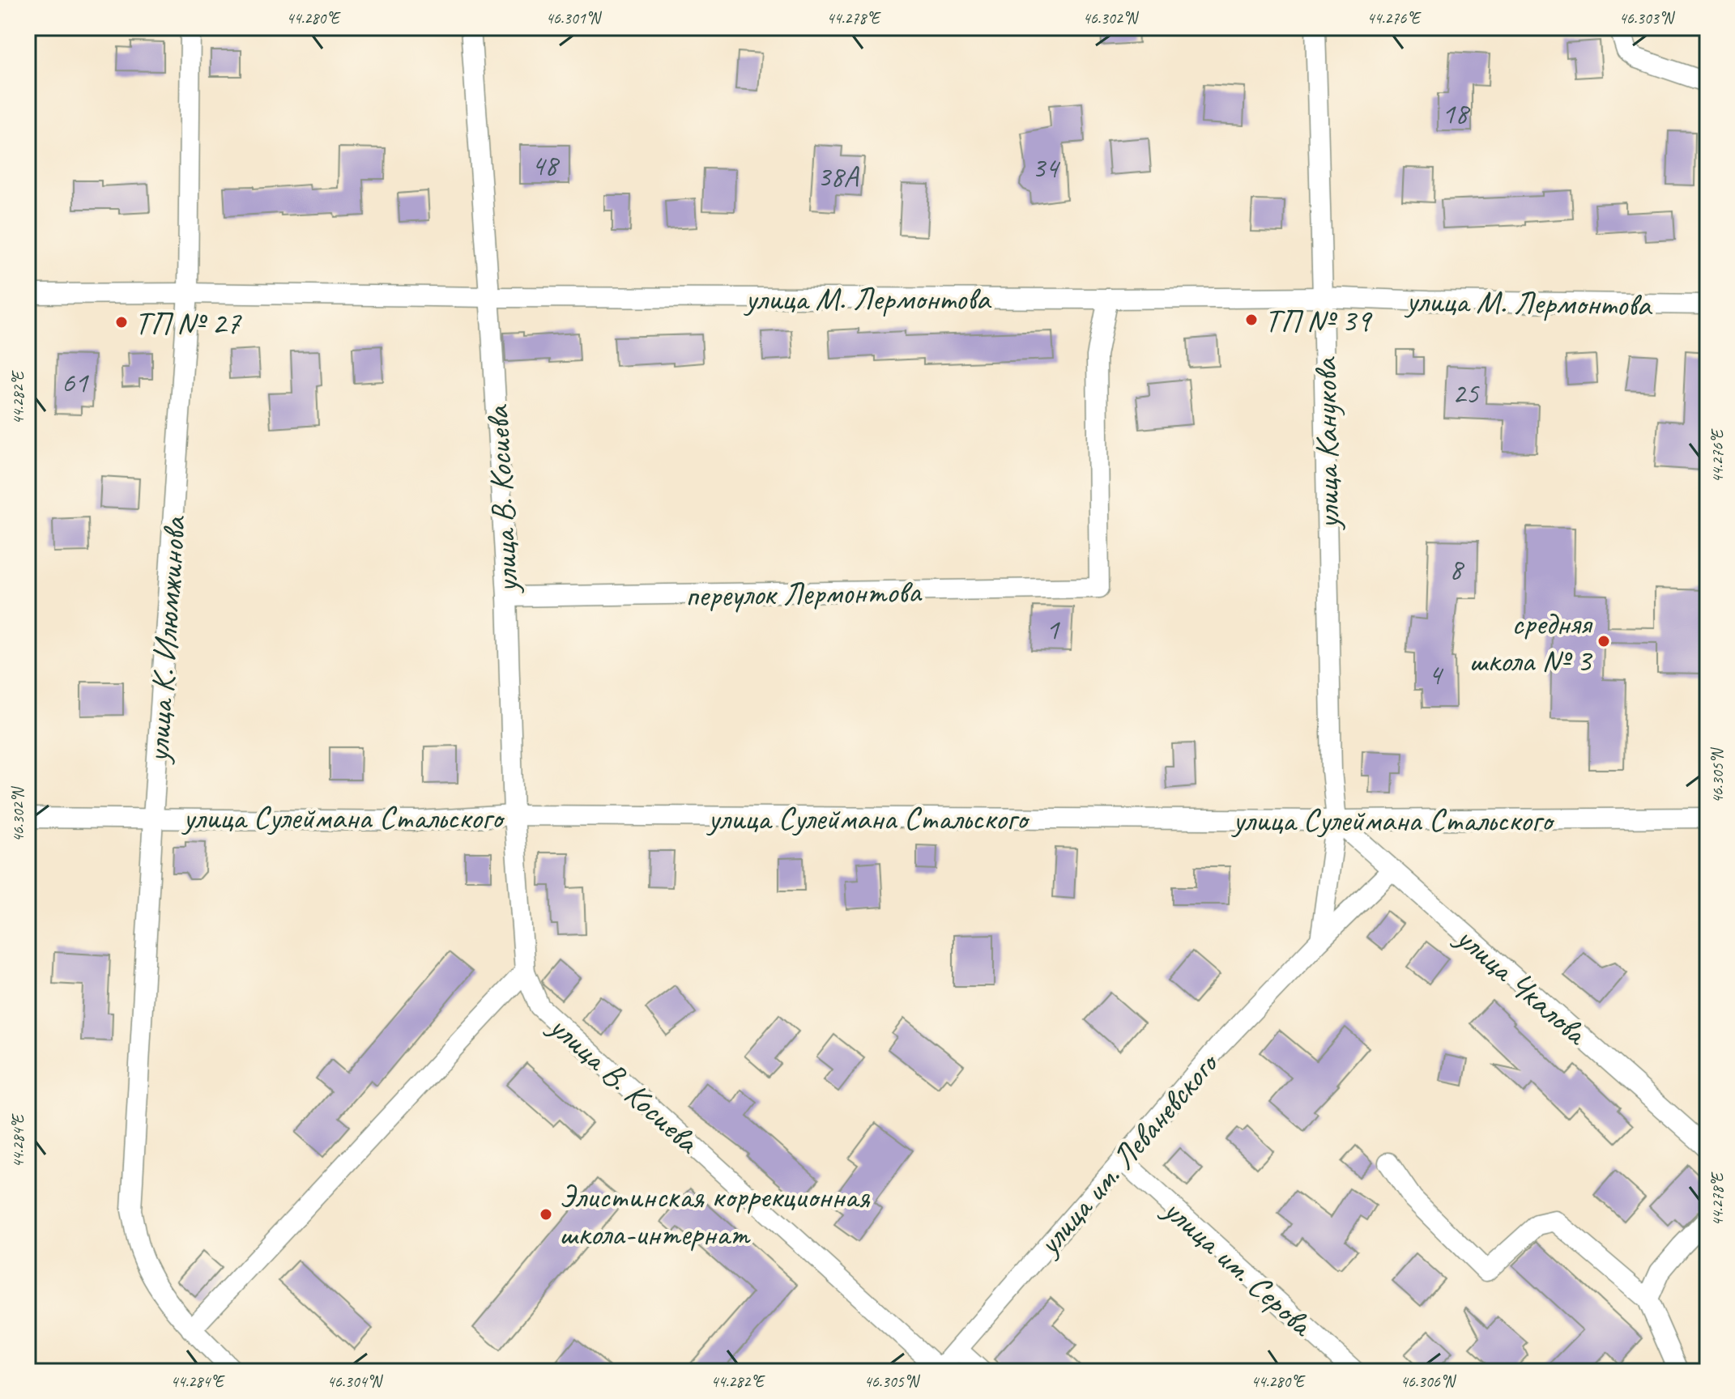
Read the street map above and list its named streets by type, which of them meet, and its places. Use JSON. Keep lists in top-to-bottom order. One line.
{"streets":{"street":["улица М. Лермонтова","улица Канукова","улица В. Косиева","переулок Лермонтова","улица К. Илюмжинова","улица Сулеймана Стальского","улица Чкалова","улица им. Леваневского","улица им. Серова"]},"crossings":[["улица М. Лермонтова","улица Канукова"],["улица М. Лермонтова","улица В. Косиева"],["улица М. Лермонтова","переулок Лермонтова"],["улица М. Лермонтова","улица К. Илюмжинова"],["улица Канукова","улица Сулеймана Стальского"],["улица Канукова","улица Чкалова"],["улица В. Косиева","переулок Лермонтова"],["улица В. Косиева","улица Сулеймана Стальского"],["улица В. Косиева","улица им. Леваневского"],["улица К. Илюмжинова","улица Сулеймана Стальского"],["улица Сулеймана Стальского","улица Чкалова"],["улица Чкалова","улица им. Леваневского"],["улица им. Леваневского","улица им. Серова"]],"places":["ТП № 39","ТП № 27","средняя школа № 3","Элистинская коррекционная школа-интернат"],"house_numbers":["18","48","34","38А","61","25","8","1","4"],"coordinates":["44.280°E","46.301°N","44.278°E","46.302°N","44.276°E","46.303°N","44.282°E","46.305°N","44.284°E","46.304°N","46.306°N"]}
